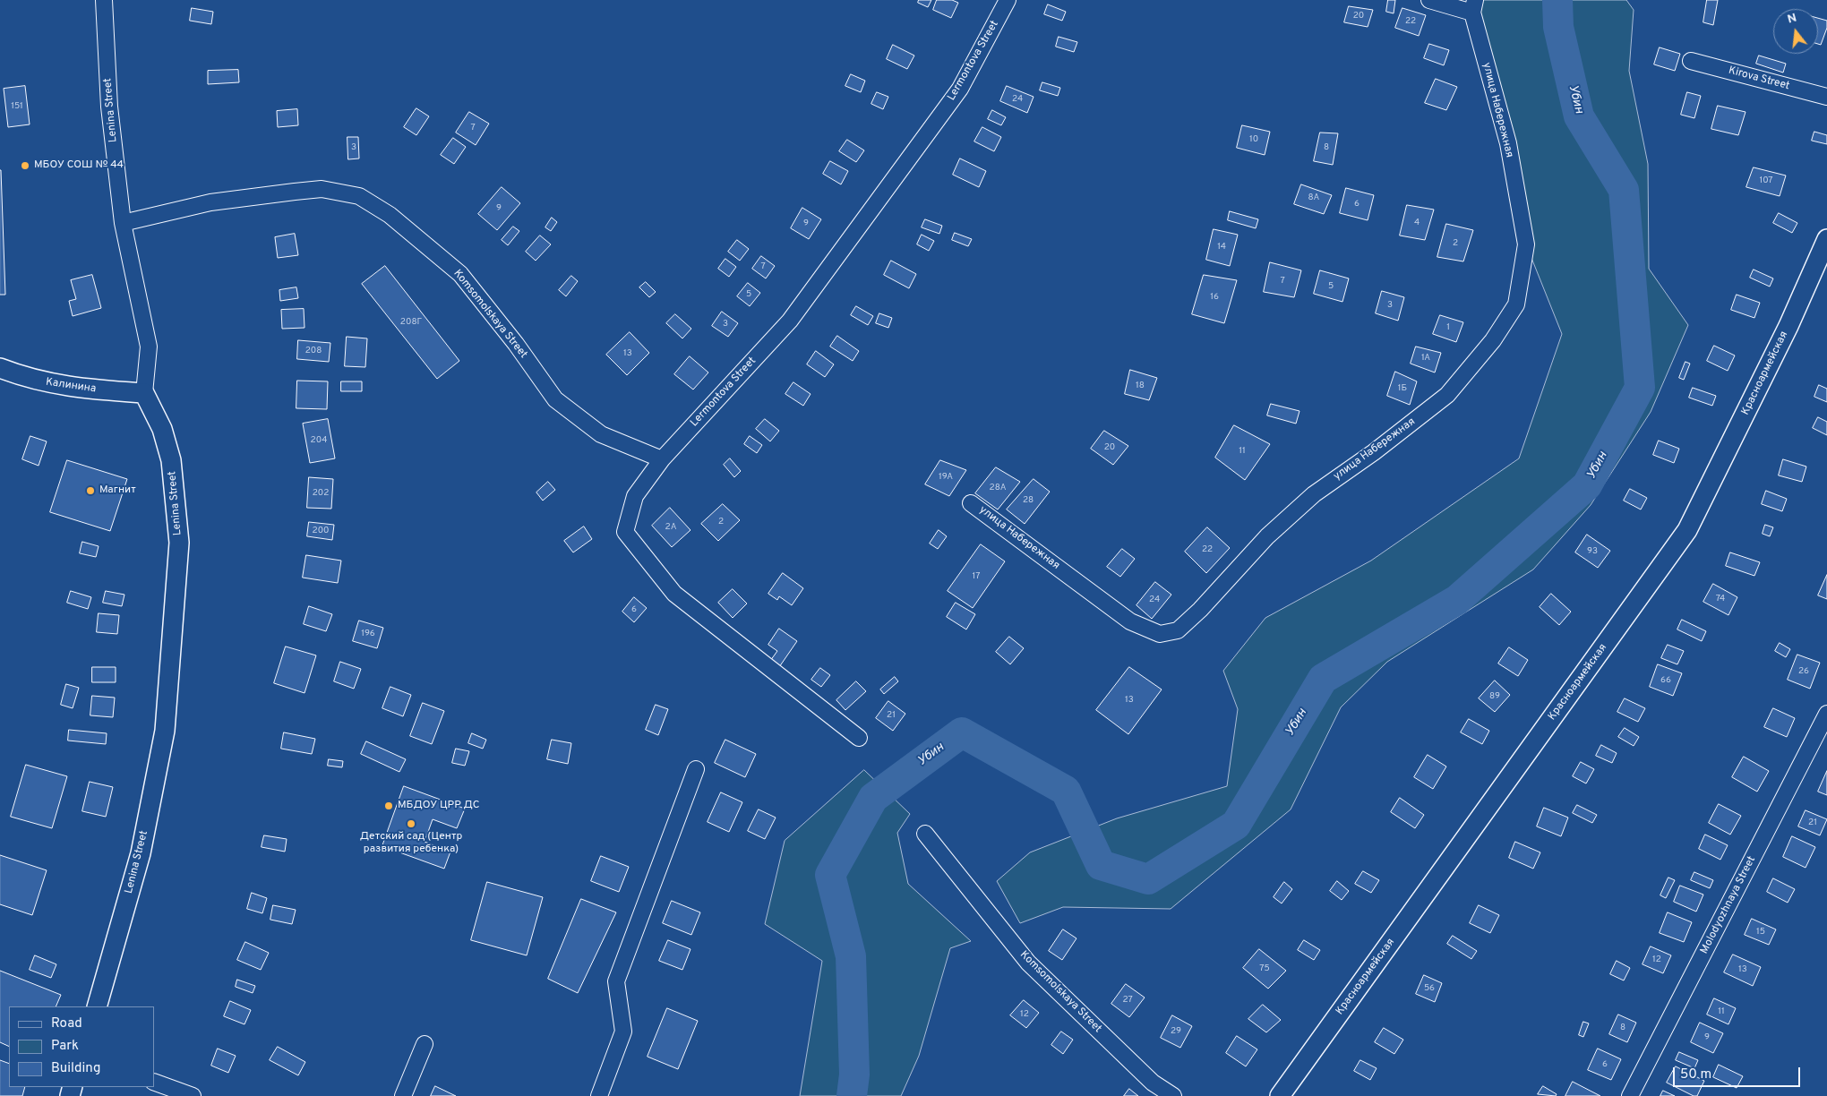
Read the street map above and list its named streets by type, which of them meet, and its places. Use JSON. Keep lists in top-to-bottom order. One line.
{"streets":{"street":["Lermontova Street","Kirova Street","Lenina Street","улица Набережная","Komsomolskaya Street","Красноармейская","Калинина","Molodyozhnaya Street"]},"crossings":[["Lermontova Street","Komsomolskaya Street"],["Lenina Street","Komsomolskaya Street"],["Lenina Street","Калинина"]],"water":["Убин"],"places":["МБОУ СОШ № 44","Магнит","МБДОУ ЦРР ДС","Детский сад (Центр развития ребенка)"],"house_numbers":["20","22","24","151","7","10","3","8","107","8А","6","9","4","9","2","14","7","7","5","5","16","3","208Г","3","1","208","13","1А","18","1Б","204","20","11","19А","28А","202","28","2","2А","200","22","93","17","74","24","6","196","26","66","89","13","21","21","15","12","75","13","56","27","11","12","8","29","9","6"],"legend":["Road","Park","Building"],"scale_bar":"50 m","north":"top"}
